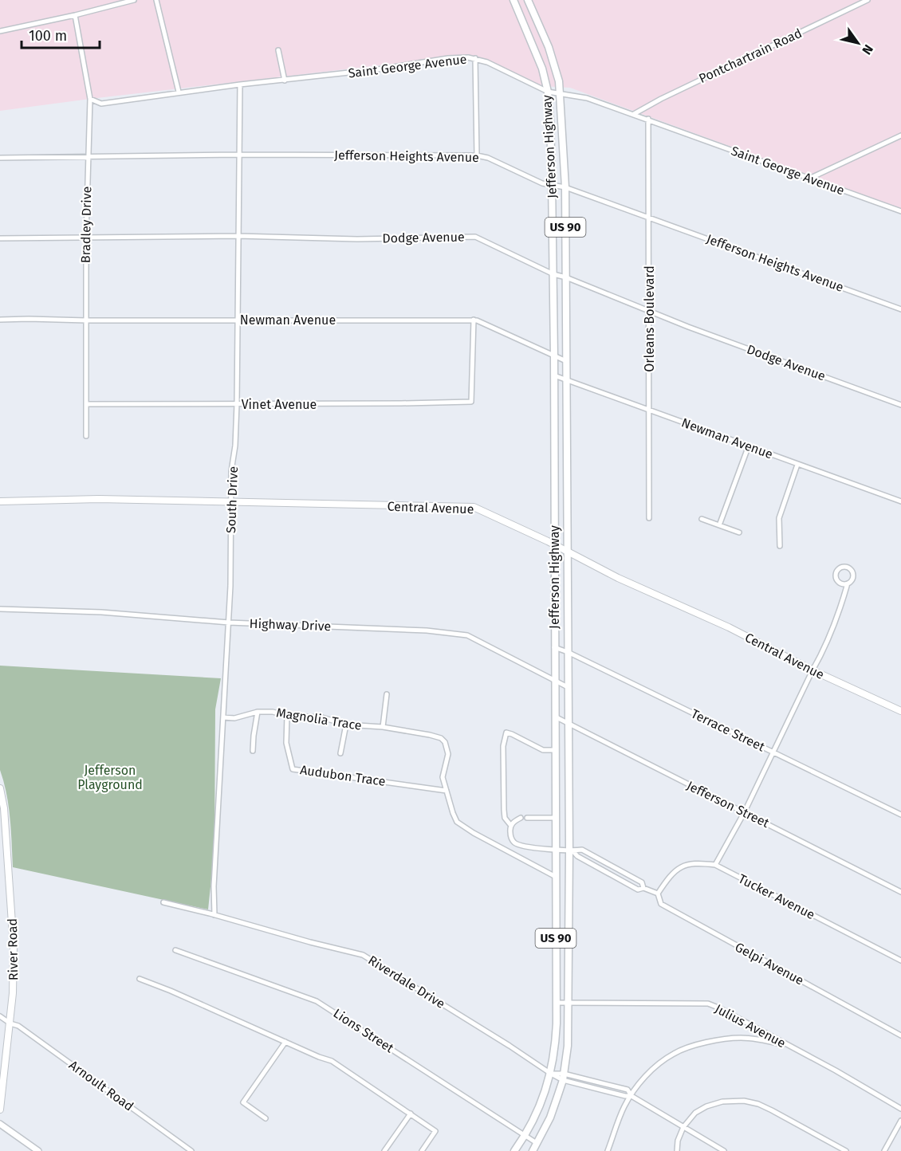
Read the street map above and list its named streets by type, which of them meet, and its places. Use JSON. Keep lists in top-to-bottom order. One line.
{"streets":{"main road":["Jefferson Highway","US 90","Central Avenue","River Road"],"street":["Pontchartrain Road","Saint George Avenue","Jefferson Heights Avenue","Bradley Drive","Dodge Avenue","Orleans Boulevard","Newman Avenue","Vinet Avenue","South Drive","Highway Drive","Magnolia Trace","Terrace Street","Audubon Trace","Jefferson Street","Tucker Avenue","Gelpi Avenue","Riverdale Drive","Julius Avenue","Lions Street","Arnoult Road"]},"crossings":[["Pontchartrain Road","Saint George Avenue"],["Saint George Avenue","Jefferson Highway"],["Saint George Avenue","Bradley Drive"],["Saint George Avenue","Orleans Boulevard"],["Saint George Avenue","South Drive"],["Jefferson Highway","Jefferson Heights Avenue"],["Jefferson Highway","Dodge Avenue"],["Jefferson Highway","Newman Avenue"],["Jefferson Highway","Central Avenue"],["Jefferson Highway","Highway Drive"],["Jefferson Highway","Terrace Street"],["Jefferson Highway","Jefferson Street"],["Jefferson Highway","Gelpi Avenue"],["Jefferson Highway","Riverdale Drive"],["Jefferson Highway","Julius Avenue"],["Jefferson Highway","Lions Street"],["Jefferson Heights Avenue","Bradley Drive"],["Jefferson Heights Avenue","Orleans Boulevard"],["Jefferson Heights Avenue","South Drive"],["Bradley Drive","Dodge Avenue"],["Bradley Drive","Newman Avenue"],["Bradley Drive","Vinet Avenue"],["Dodge Avenue","Orleans Boulevard"],["Dodge Avenue","South Drive"],["Orleans Boulevard","Newman Avenue"],["Newman Avenue","Vinet Avenue"],["Newman Avenue","South Drive"],["Vinet Avenue","South Drive"],["South Drive","Central Avenue"],["South Drive","Highway Drive"],["South Drive","Magnolia Trace"],["South Drive","Riverdale Drive"],["Magnolia Trace","Audubon Trace"],["Tucker Avenue","Gelpi Avenue"],["River Road","Arnoult Road"]],"parks":["Jefferson Playground"],"scale_bar":"100 m","north":"bottom right"}
